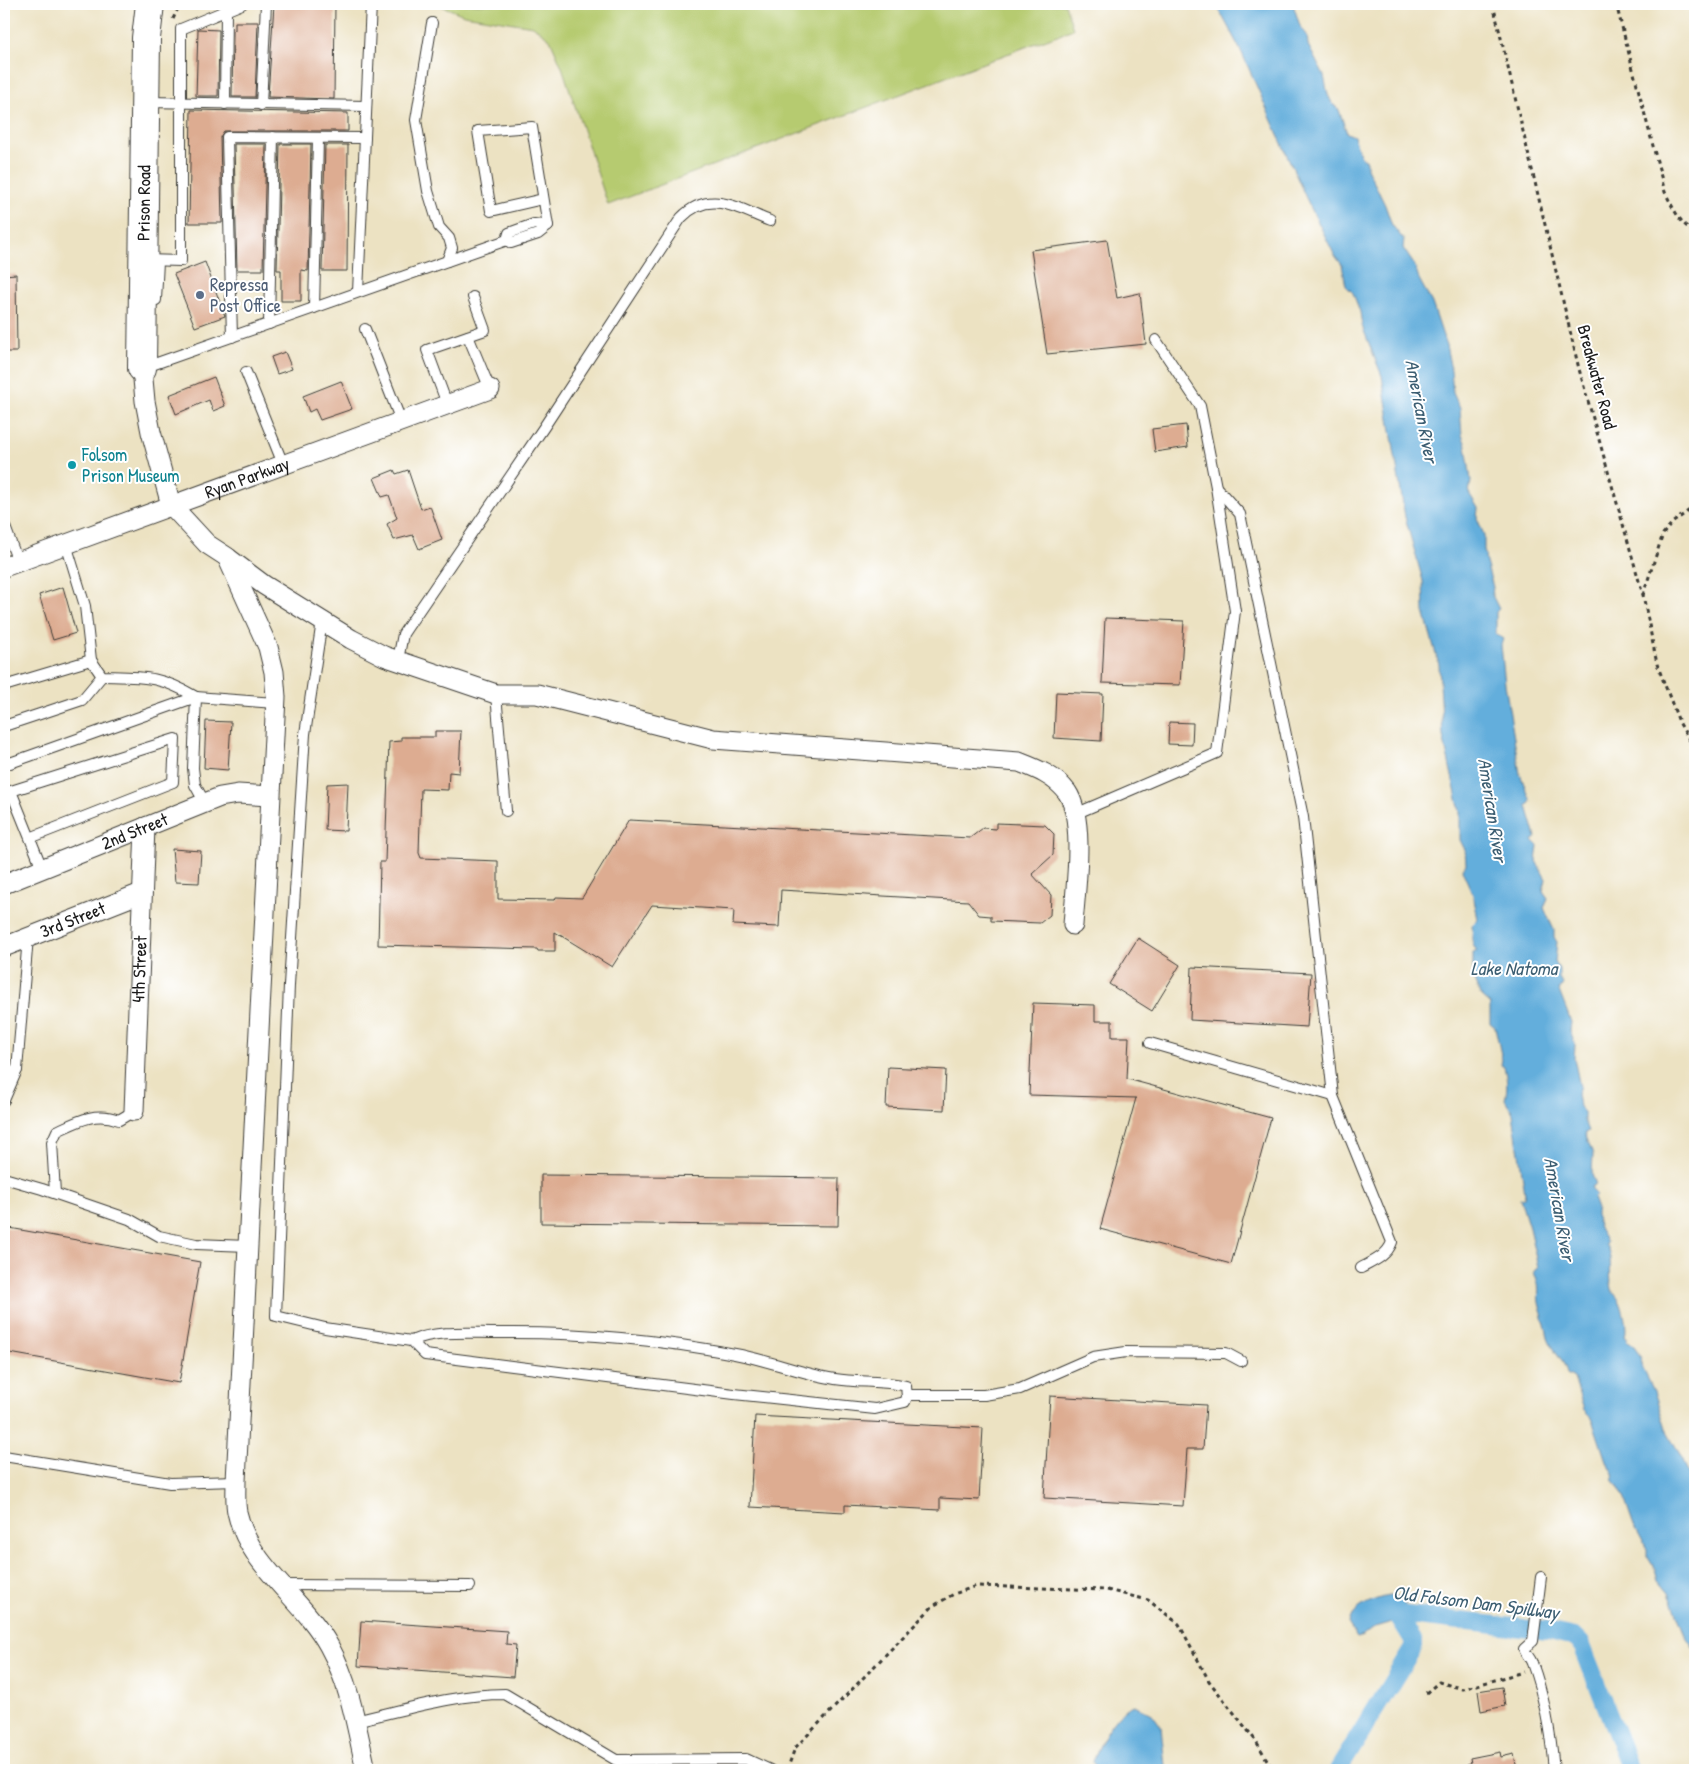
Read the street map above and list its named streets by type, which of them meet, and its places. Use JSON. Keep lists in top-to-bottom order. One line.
{"streets":{"street":["Prison Road","Ryan Parkway","2nd Street","3rd Street","4th Street"],"path":["Breakwater Road"]},"crossings":[["Prison Road","Ryan Parkway"],["2nd Street","4th Street"],["3rd Street","4th Street"]],"water":["American River","Lake Natoma","Old Folsom Dam Spillway"],"places":["Repressa Post Office","Folsom Prison Museum"]}
